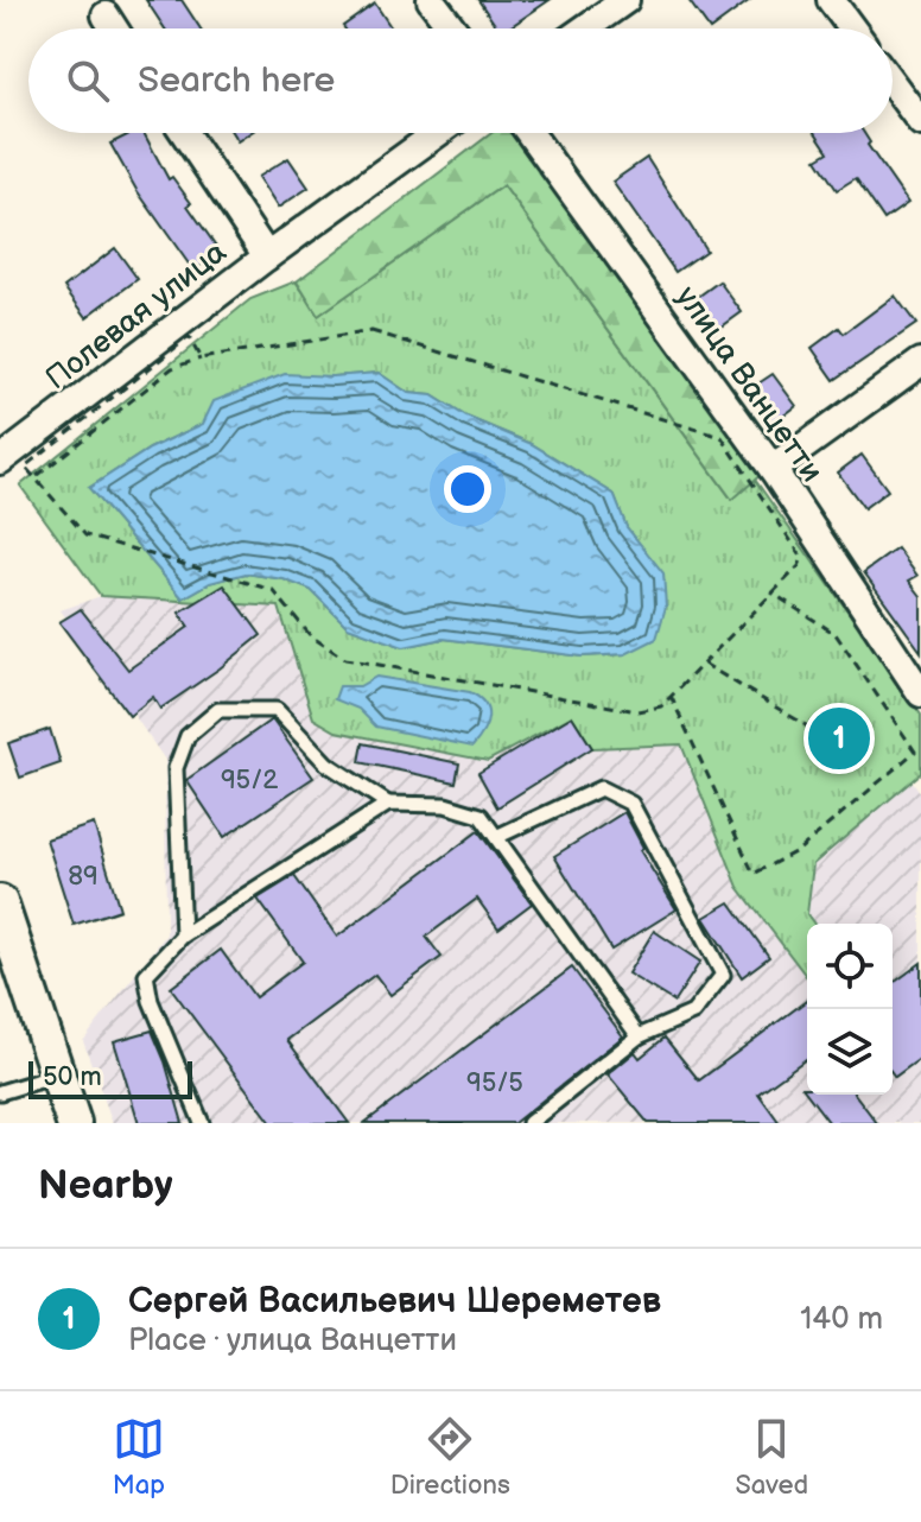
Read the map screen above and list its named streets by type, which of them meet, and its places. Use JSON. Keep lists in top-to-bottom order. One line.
{"streets":{"street":["Полевая улица","улица Ванцетти"]},"house_numbers":["95/2","89","95/5"],"scale_bar":"50 m","page":{"search":"Search here","pins":"1","scale":"50 m","heading":"Nearby","list":[{"mark":"1","name":"Сергей Васильевич Шереметев","note":"Place · улица Ванцетти","value":"140 m"}],"nav":["Map","Directions","Saved"]}}
